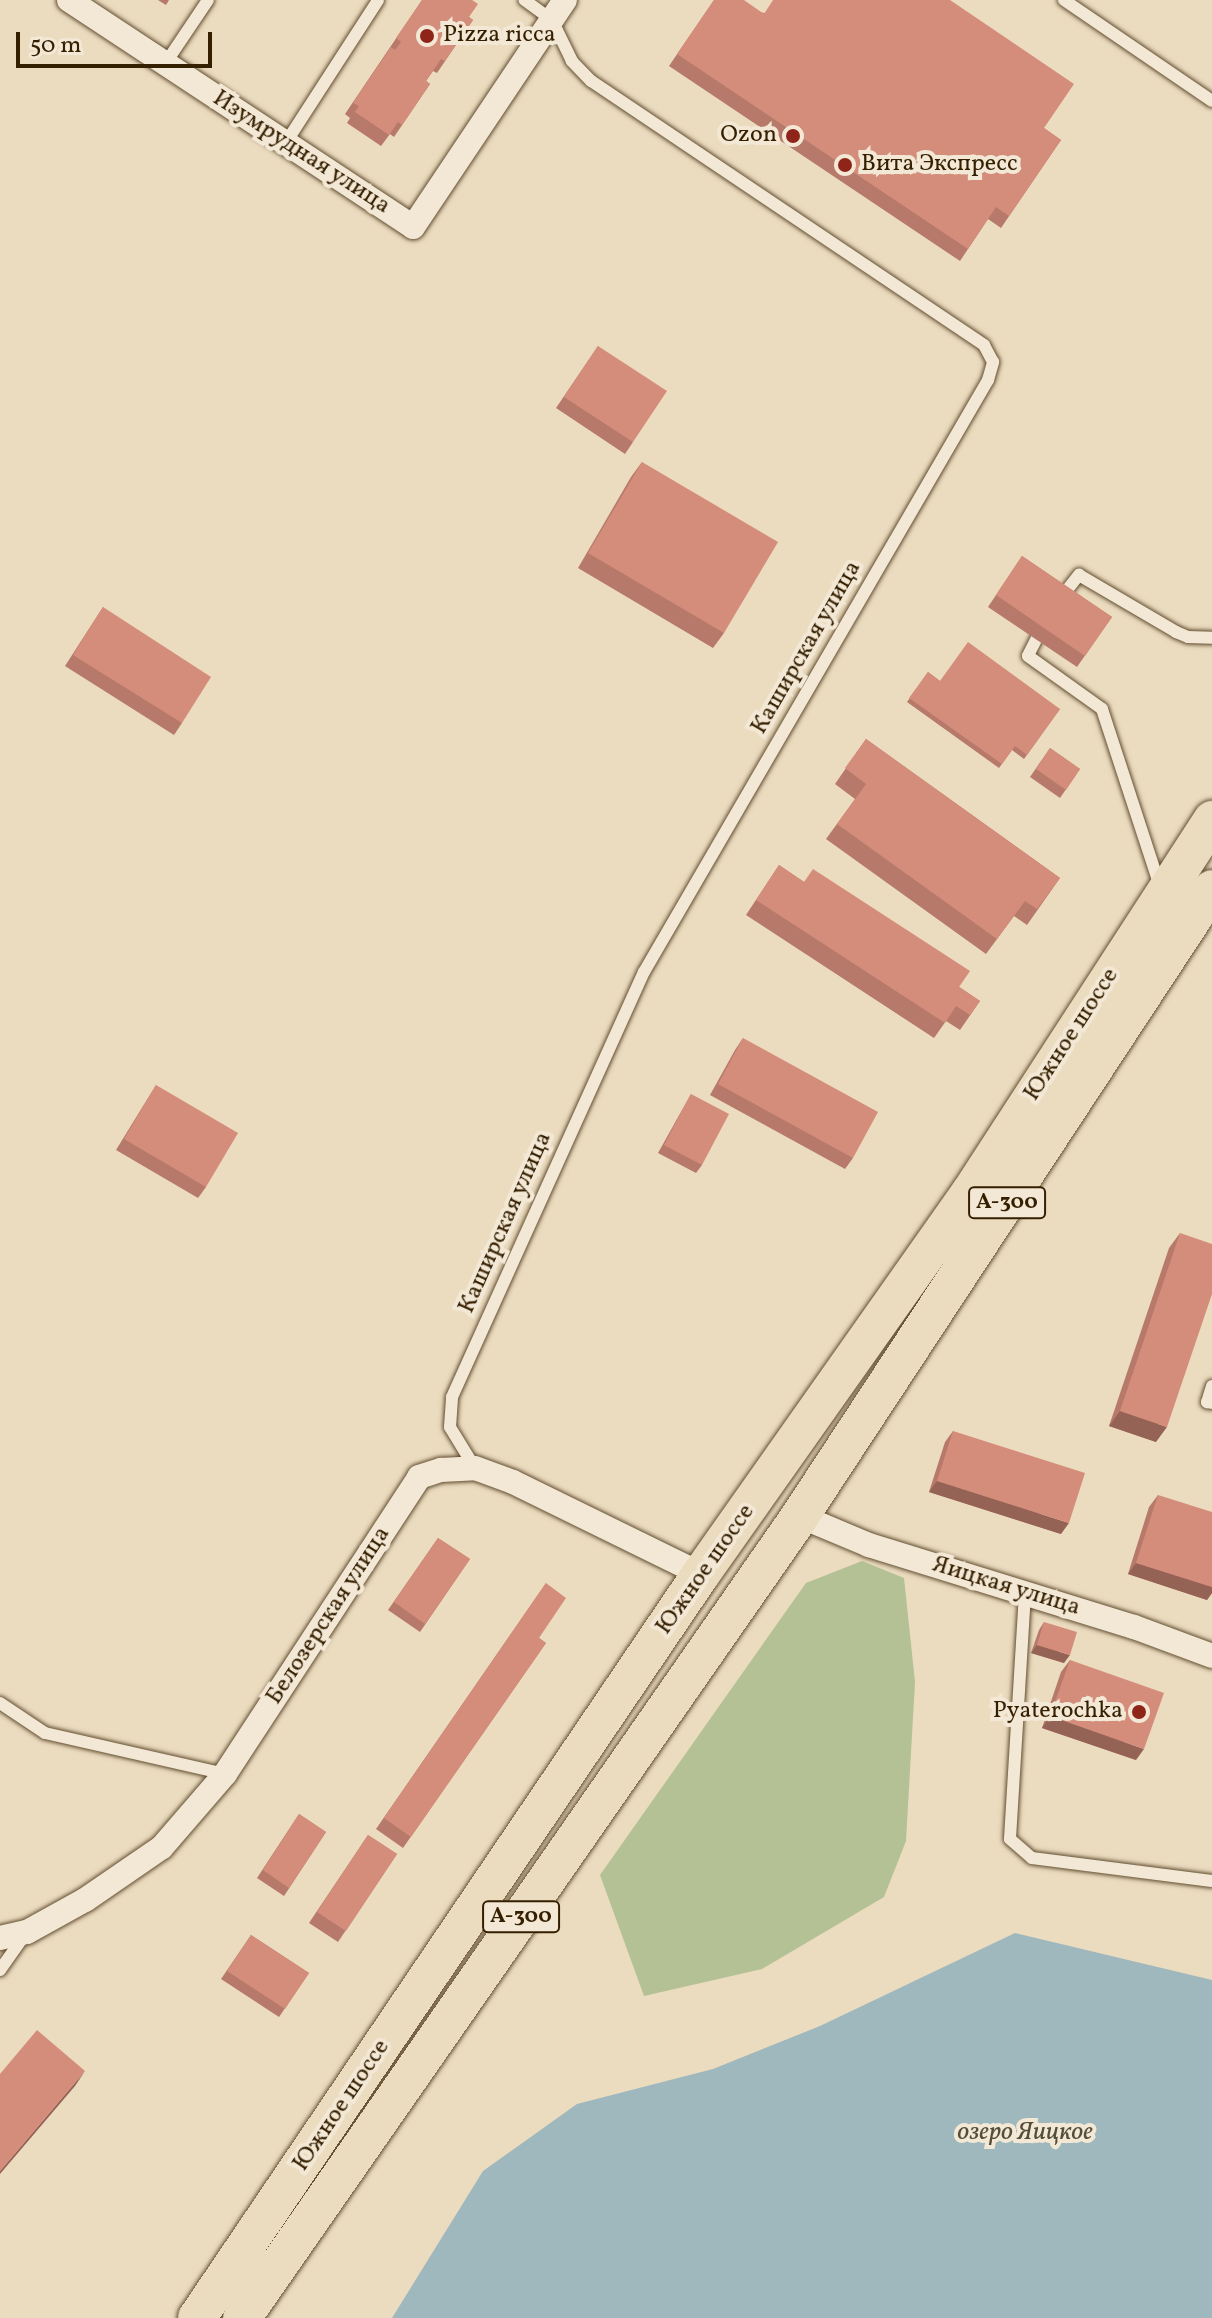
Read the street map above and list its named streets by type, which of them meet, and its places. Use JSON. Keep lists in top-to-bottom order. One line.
{"streets":{"main road":["Южное шоссе","А-300"],"street":["Изумрудная улица","Яицкая улица","Белозерская улица"],"lane":["Каширская улица"]},"crossings":[["Изумрудная улица","Каширская улица"],["Каширская улица","Белозерская улица"],["Южное шоссе","Яицкая улица"],["Южное шоссе","Белозерская улица"]],"water":["озеро Яицкое"],"places":["Pizza ricca","Ozon","Вита Экспресс","Pyaterochka"],"scale_bar":"50 m"}
